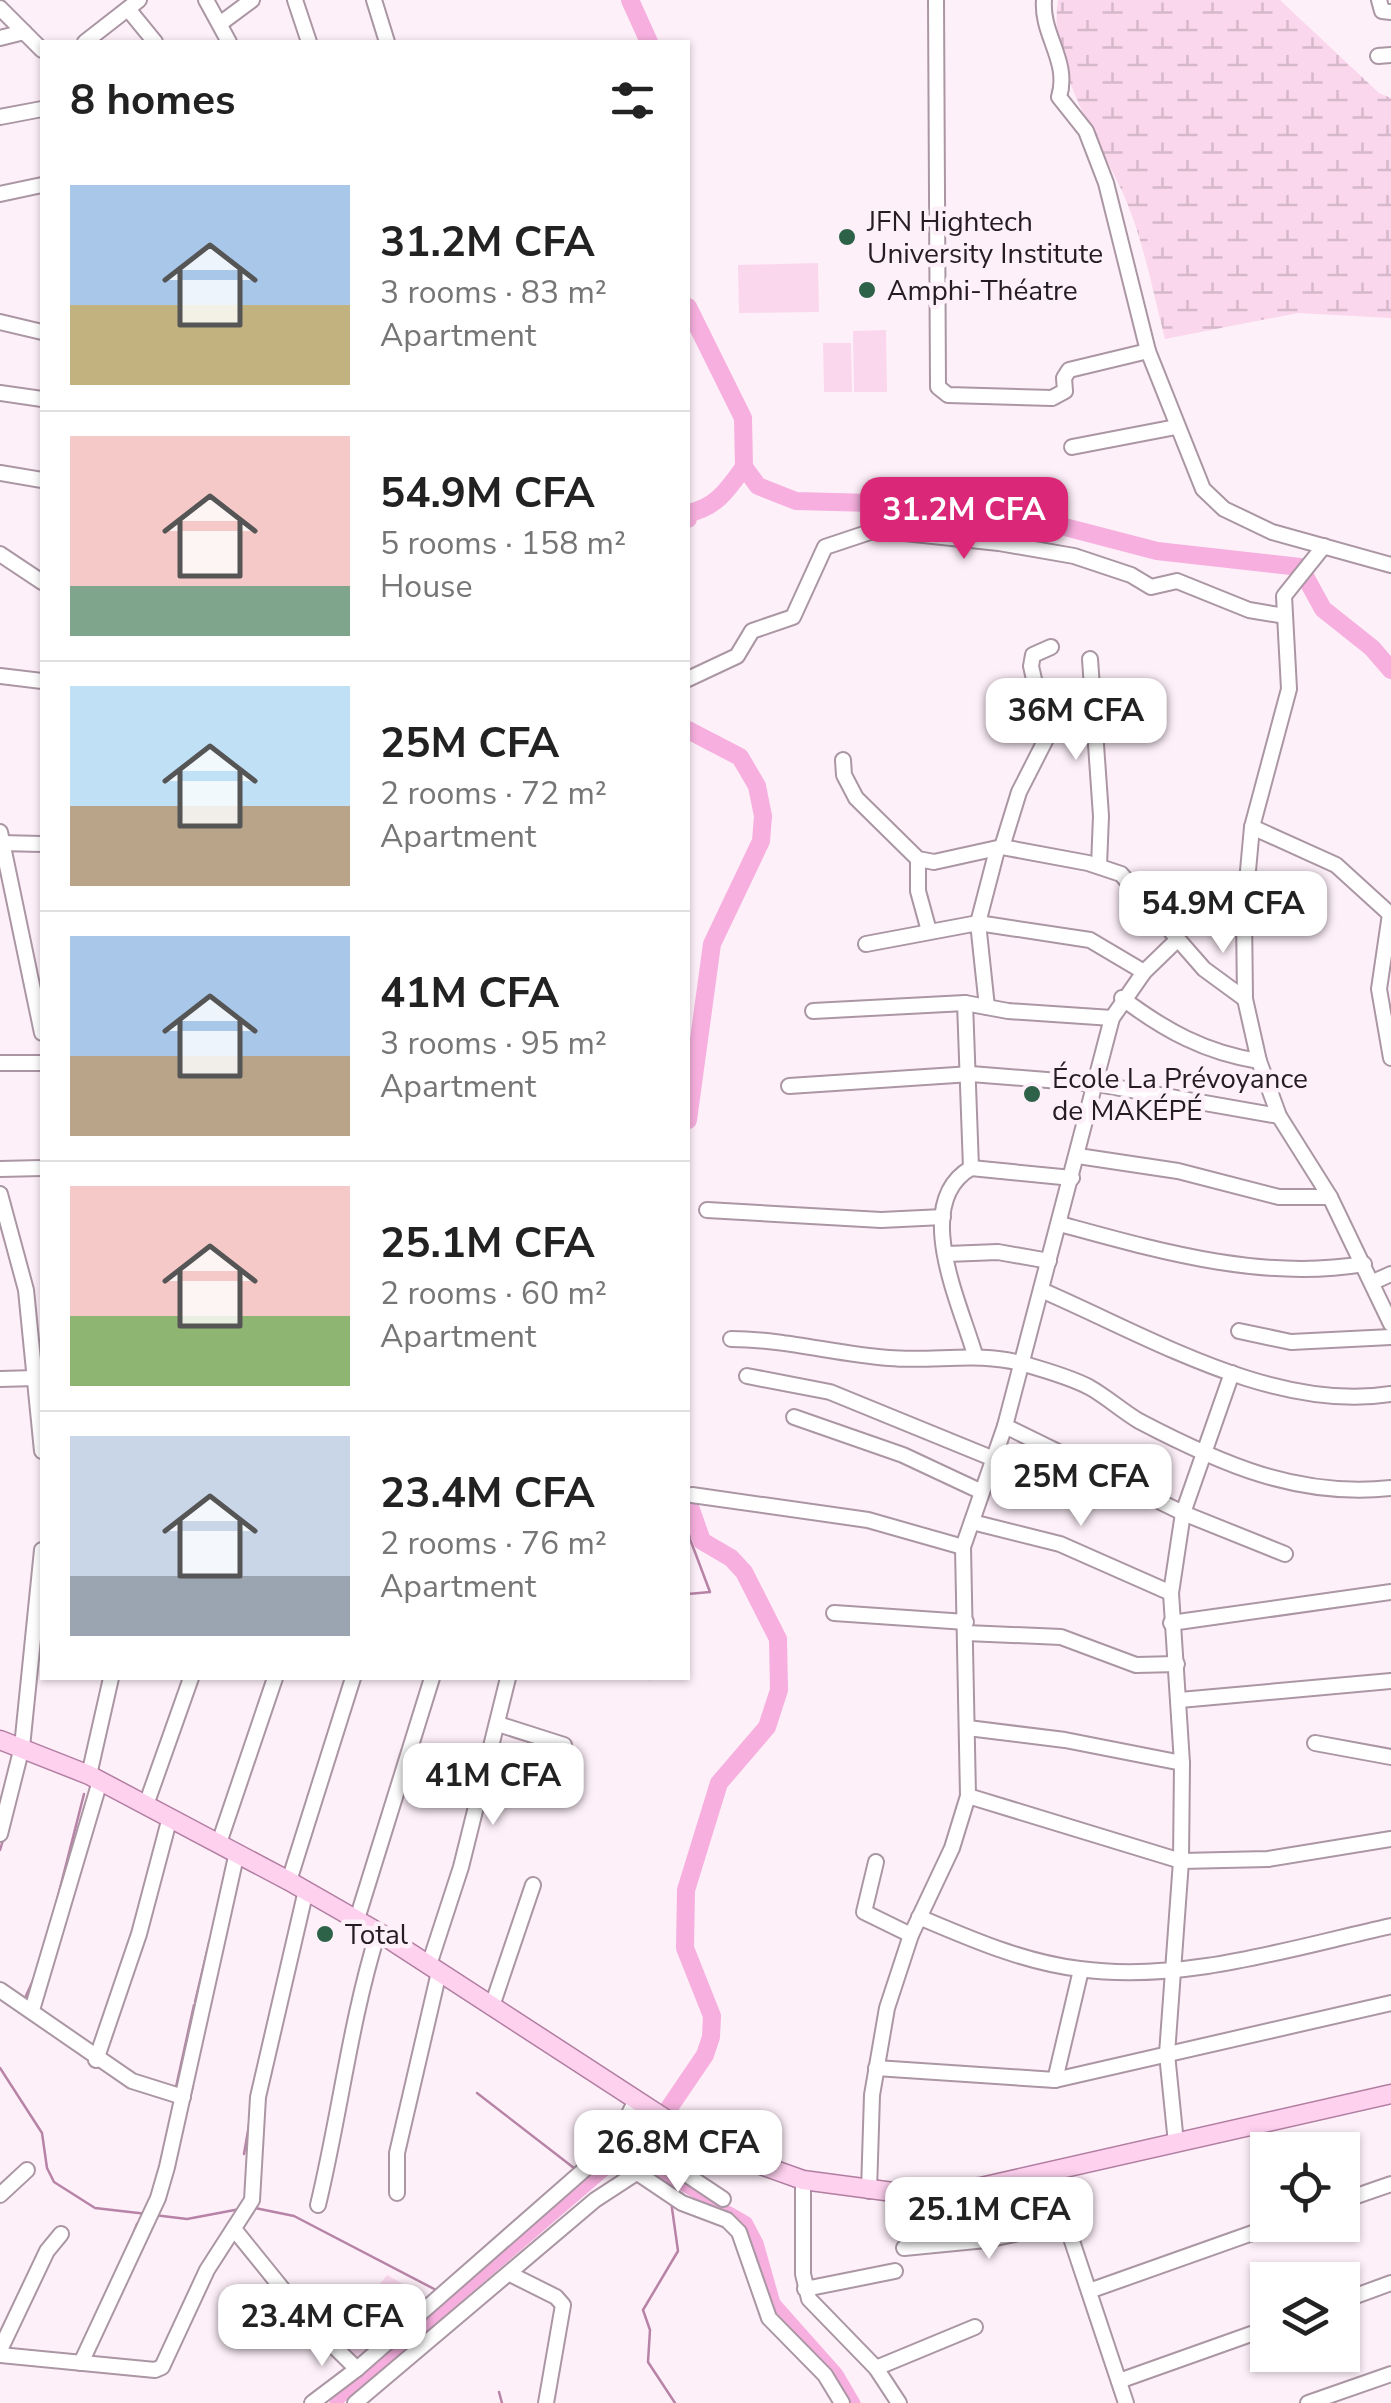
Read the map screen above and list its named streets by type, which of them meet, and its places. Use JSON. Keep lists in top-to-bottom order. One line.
{"places":["JFN Hightech University Institute","Amphi-Théatre","École La Prévoyance de MAKÉPÉ","Total"],"page":{"heading":"8 homes","list":[{"name":"31.2M CFA","note":"3 rooms · 83 m² · Apartment"},{"name":"54.9M CFA","note":"5 rooms · 158 m² · House"},{"name":"25M CFA","note":"2 rooms · 72 m² · Apartment"},{"name":"41M CFA","note":"3 rooms · 95 m² · Apartment"},{"name":"25.1M CFA","note":"2 rooms · 60 m² · Apartment"},{"name":"23.4M CFA","note":"2 rooms · 76 m² · Apartment"}],"price":["31.2M CFA","36M CFA","54.9M CFA","25M CFA","41M CFA","26.8M CFA","25.1M CFA","23.4M CFA"]}}
